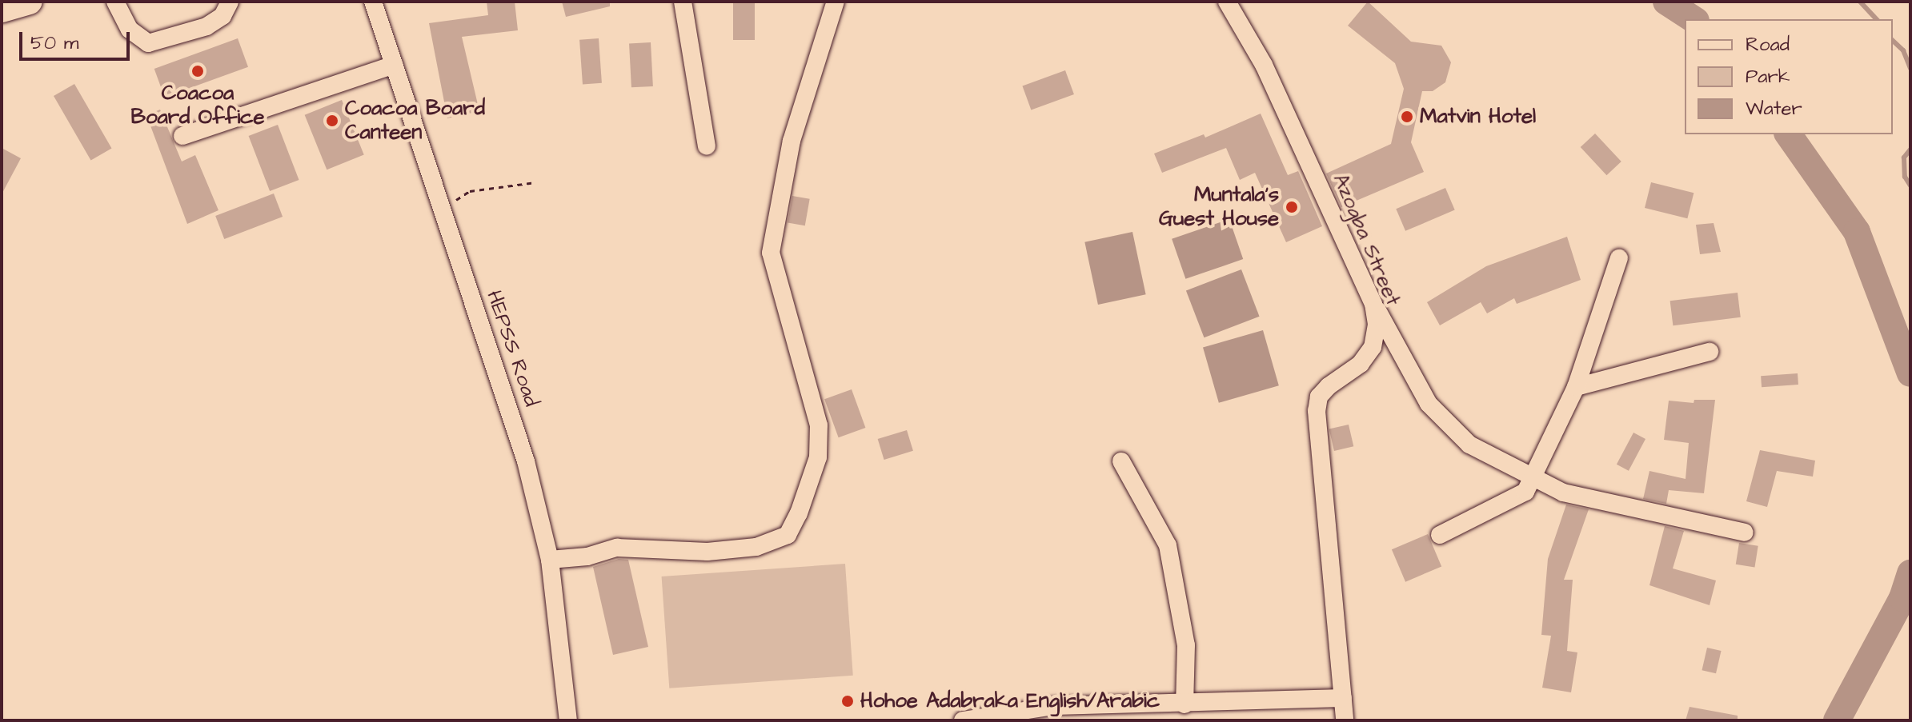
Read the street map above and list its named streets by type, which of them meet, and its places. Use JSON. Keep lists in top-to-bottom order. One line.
{"streets":{"street":["Azogba Street","HEPSS Road"]},"places":["Coacoa Board Office","Matvin Hotel","Coacoa Board Canteen","Muntala's Guest House","Hohoe Adabraka English/Arabic"],"legend":["Road","Park","Water"],"scale_bar":"50 m"}
